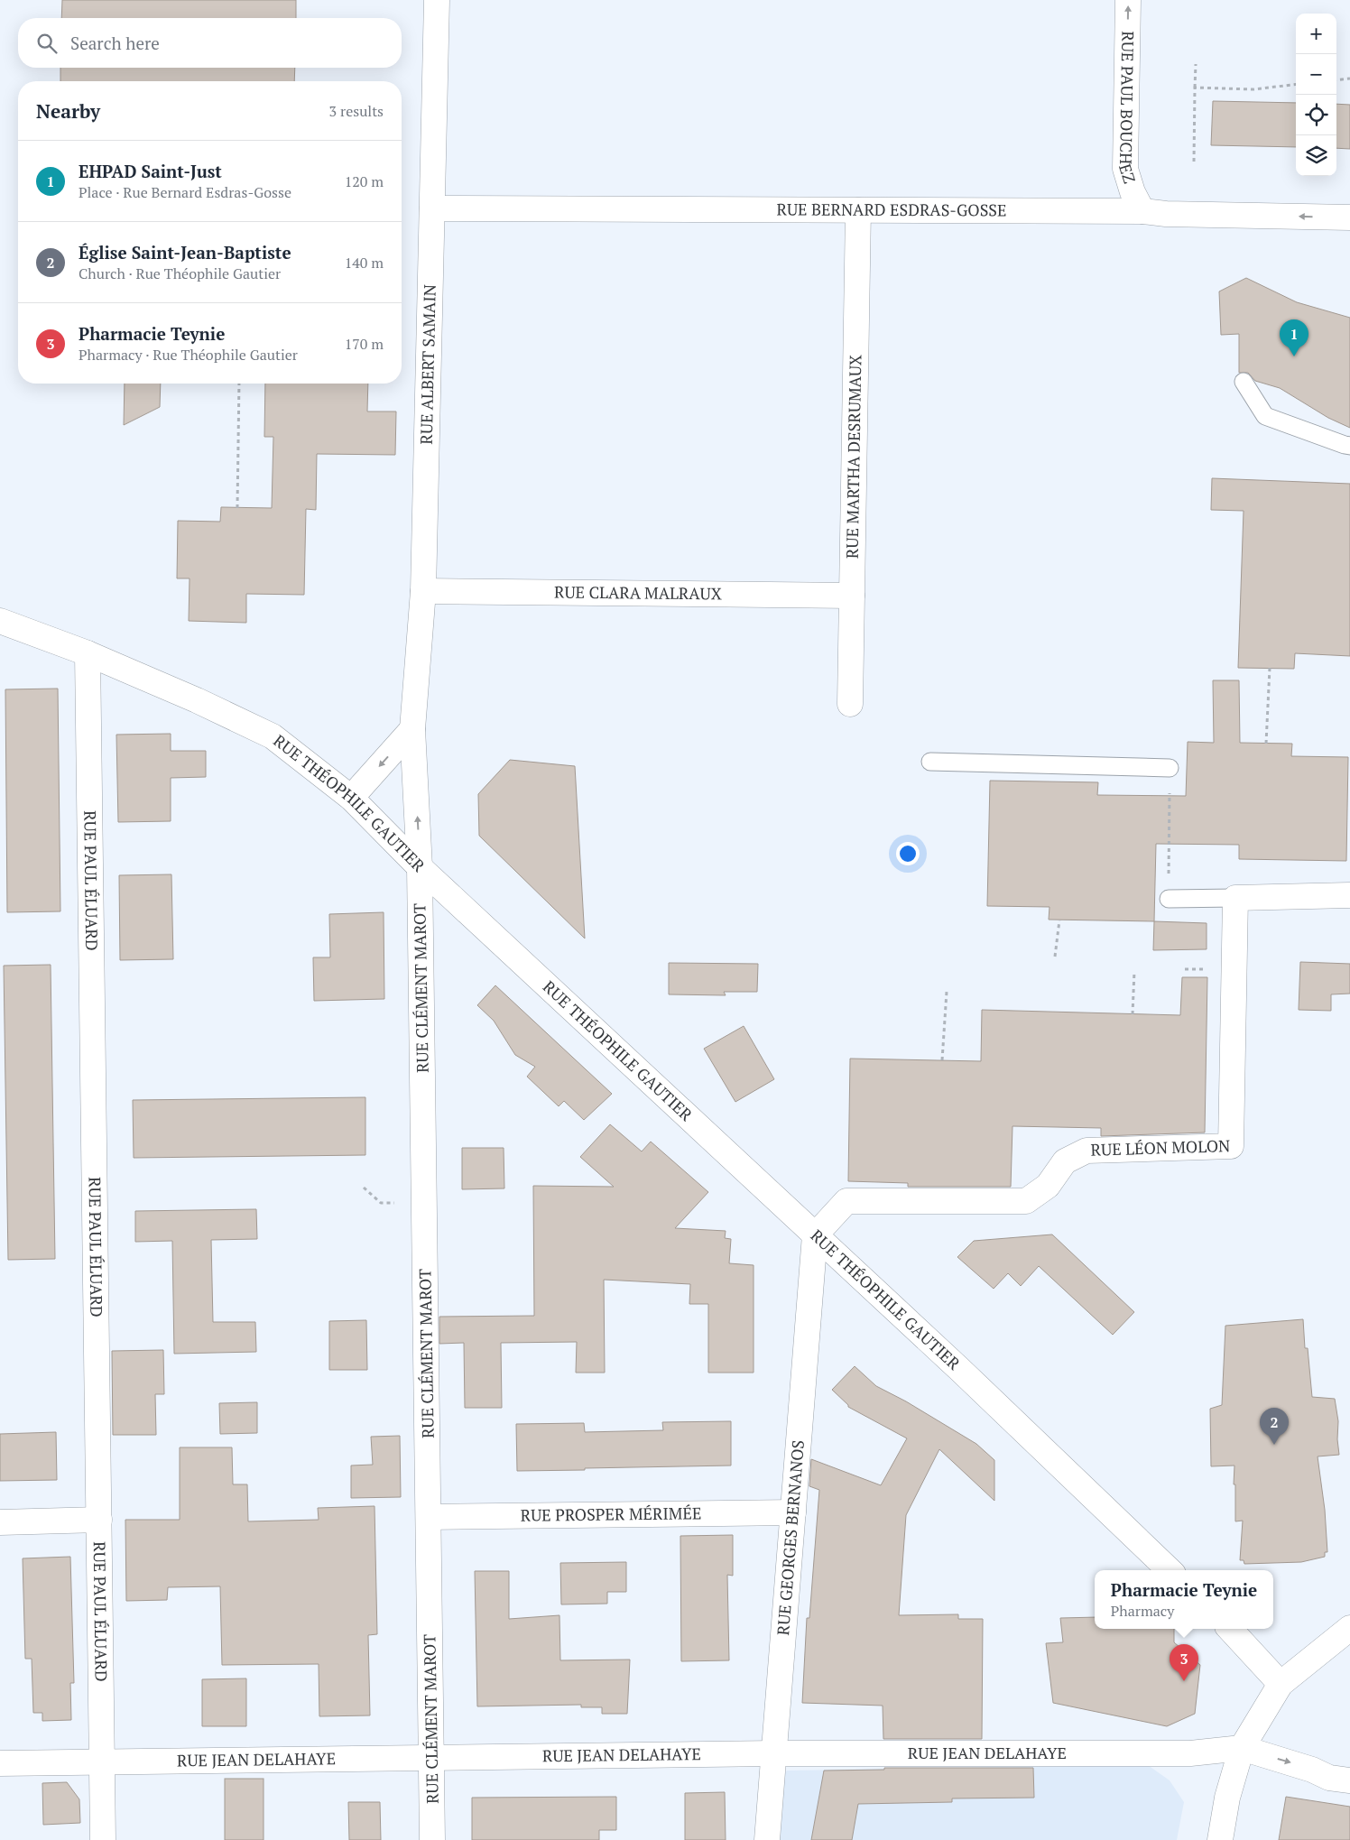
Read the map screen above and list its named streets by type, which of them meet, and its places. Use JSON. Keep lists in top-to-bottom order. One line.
{"streets":{"street":["RUE PAUL BOUCHEZ","RUE BERNARD ESDRAS-GOSSE","RUE ALBERT SAMAIN","RUE MARTHA DESRUMAUX","RUE CLARA MALRAUX","RUE THÉOPHILE GAUTIER","RUE PAUL ÉLUARD","RUE CLÉMENT MAROT","RUE LÉON MOLON","RUE PROSPER MÉRIMÉE","RUE GEORGES BERNANOS","RUE JEAN DELAHAYE"]},"crossings":[["RUE PAUL BOUCHEZ","RUE BERNARD ESDRAS-GOSSE"],["RUE BERNARD ESDRAS-GOSSE","RUE ALBERT SAMAIN"],["RUE BERNARD ESDRAS-GOSSE","RUE MARTHA DESRUMAUX"],["RUE ALBERT SAMAIN","RUE CLARA MALRAUX"],["RUE ALBERT SAMAIN","RUE CLÉMENT MAROT"],["RUE MARTHA DESRUMAUX","RUE CLARA MALRAUX"],["RUE THÉOPHILE GAUTIER","RUE PAUL ÉLUARD"],["RUE THÉOPHILE GAUTIER","RUE CLÉMENT MAROT"],["RUE THÉOPHILE GAUTIER","RUE LÉON MOLON"],["RUE THÉOPHILE GAUTIER","RUE GEORGES BERNANOS"],["RUE PAUL ÉLUARD","RUE JEAN DELAHAYE"],["RUE CLÉMENT MAROT","RUE PROSPER MÉRIMÉE"],["RUE CLÉMENT MAROT","RUE JEAN DELAHAYE"],["RUE LÉON MOLON","RUE GEORGES BERNANOS"],["RUE PROSPER MÉRIMÉE","RUE GEORGES BERNANOS"],["RUE GEORGES BERNANOS","RUE JEAN DELAHAYE"]],"one_way":["RUE PAUL BOUCHEZ"],"page":{"map_buttons":["+","−"],"search":"Search here","heading":["Nearby","3 results"],"list":[{"mark":"1","name":"EHPAD Saint-Just","note":"Place · Rue Bernard Esdras-Gosse","value":"120 m"},{"mark":"2","name":"Église Saint-Jean-Baptiste","note":"Church · Rue Théophile Gautier","value":"140 m"},{"mark":"3","name":"Pharmacie Teynie","note":"Pharmacy · Rue Théophile Gautier","value":"170 m"}],"pins":["1","2","3"],"popup":["Pharmacie Teynie","Pharmacy"]}}
